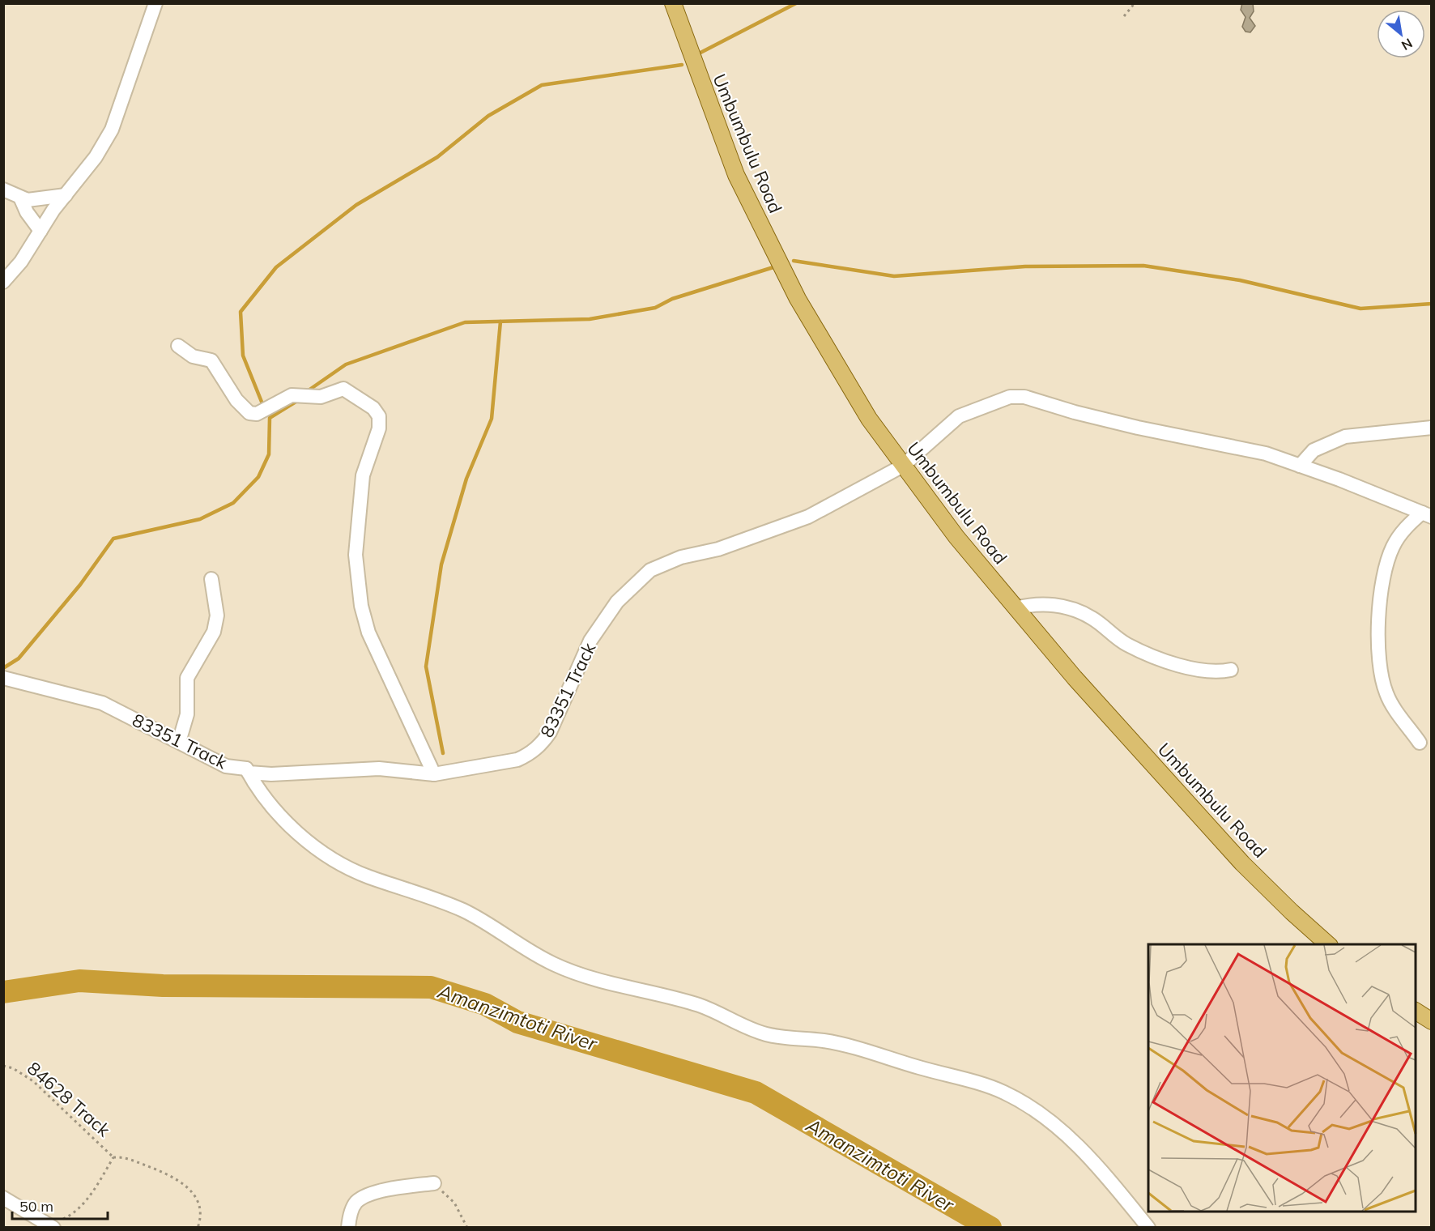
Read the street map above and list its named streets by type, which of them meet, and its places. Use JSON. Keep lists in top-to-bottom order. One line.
{"streets":{"main road":["Umbumbulu Road"],"street":["83351 Track"],"path":["84628 Track"]},"crossings":[["Umbumbulu Road","83351 Track"]],"water":["Amanzimtoti River"],"scale_bar":"50 m","north":"bottom right"}
